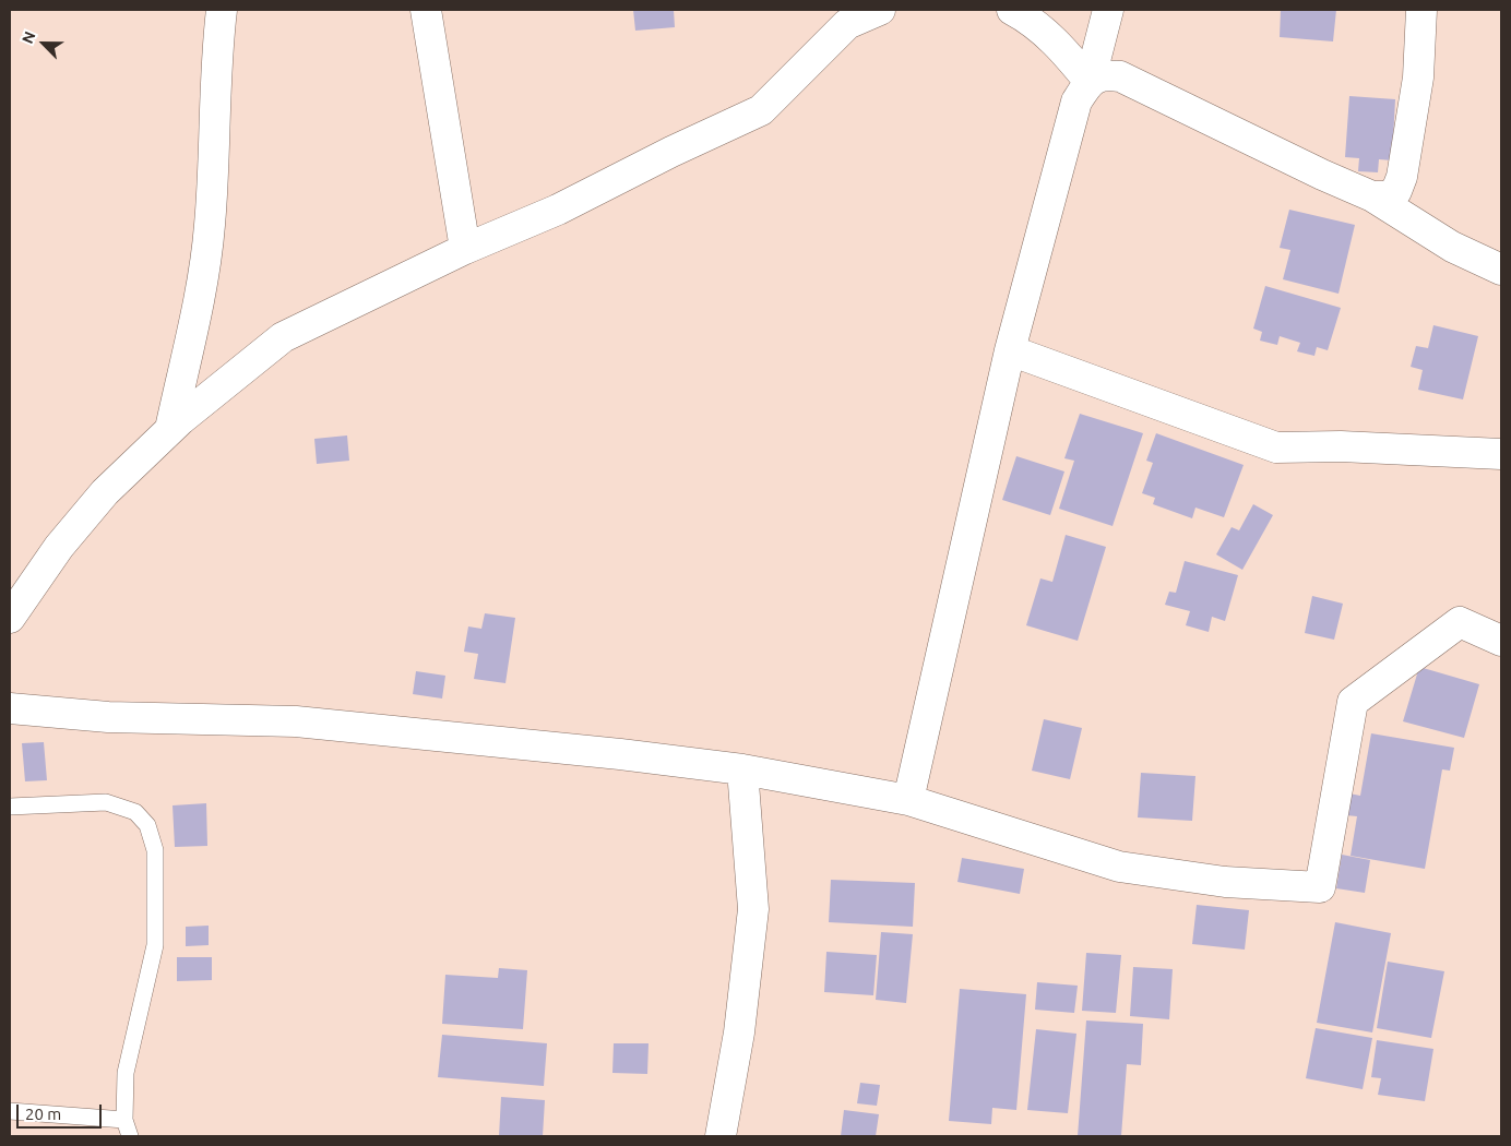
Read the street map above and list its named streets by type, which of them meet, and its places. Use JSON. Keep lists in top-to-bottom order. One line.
{"scale_bar":"20 m","north":"top left"}
